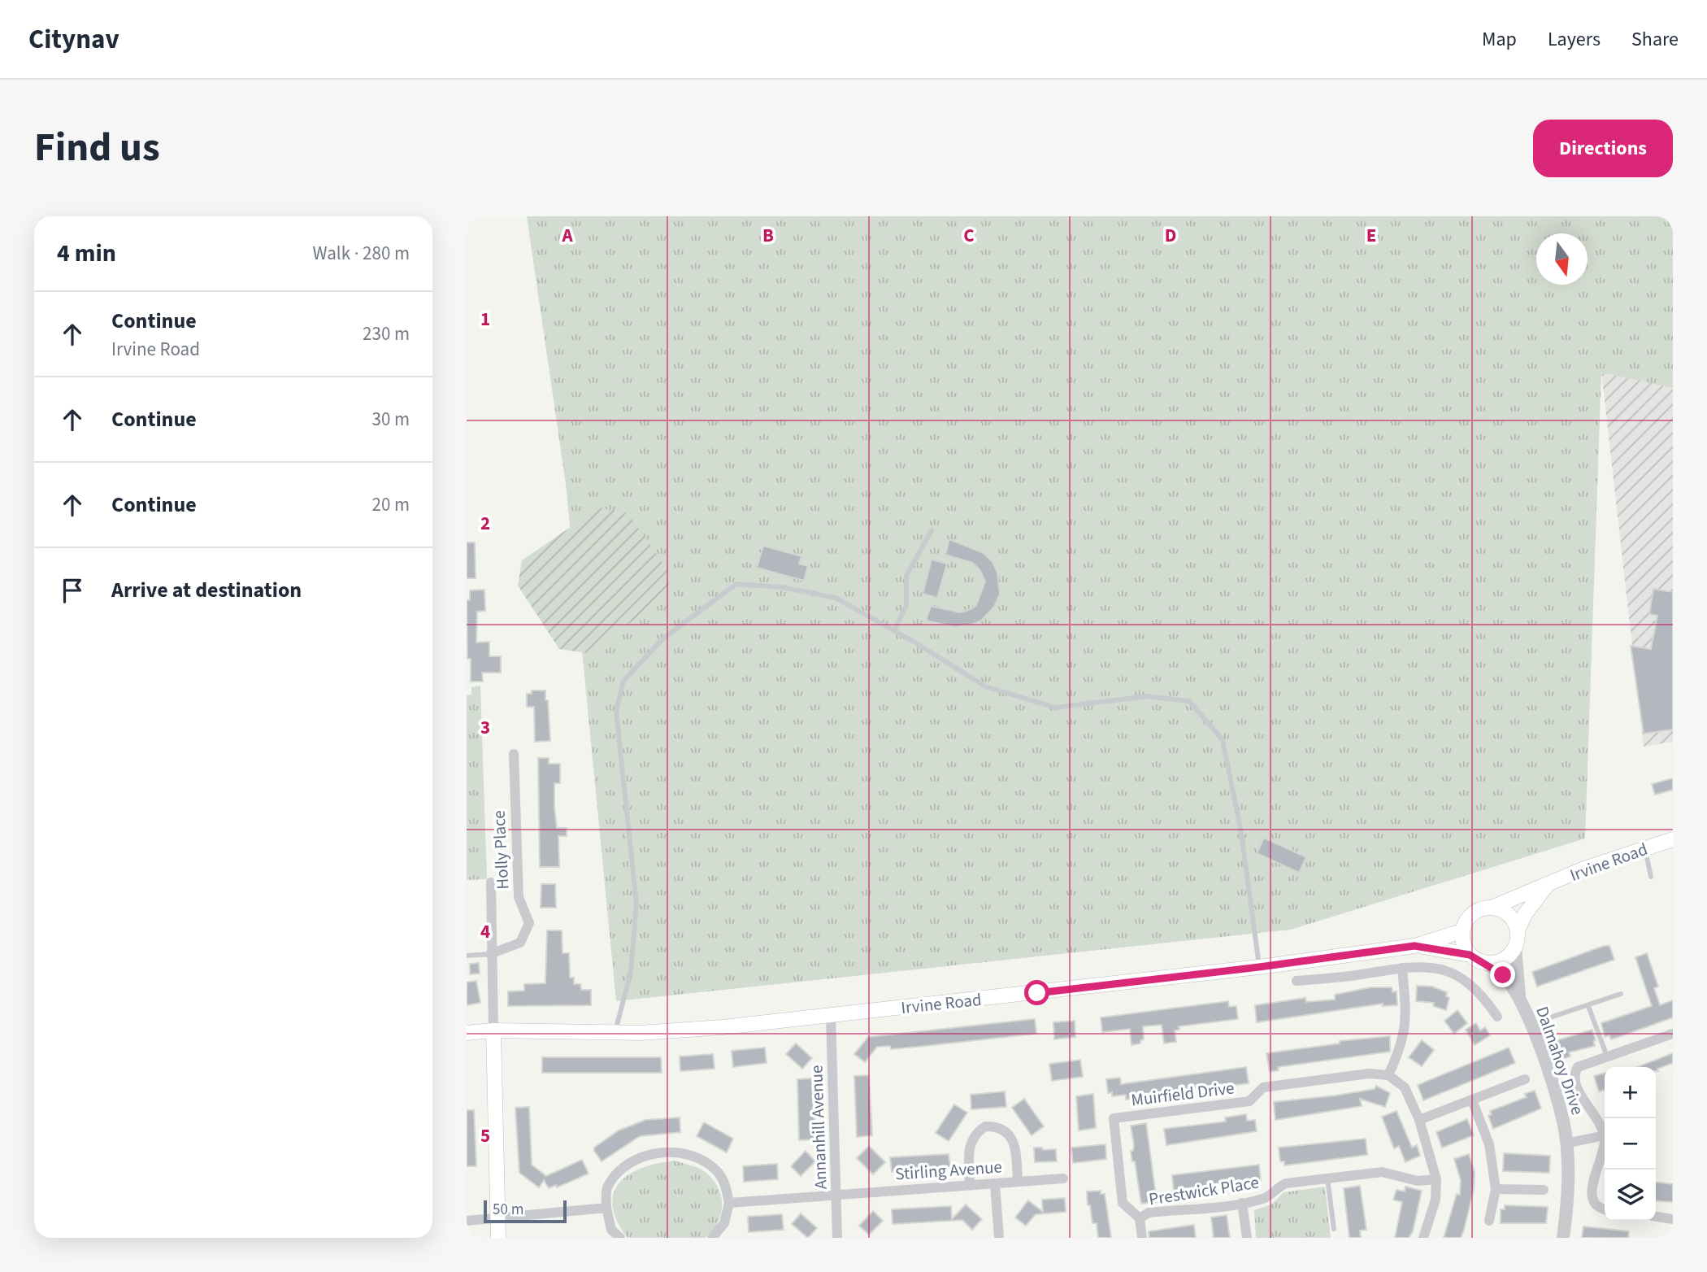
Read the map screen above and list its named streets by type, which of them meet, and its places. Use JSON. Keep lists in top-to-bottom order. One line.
{"streets":{"main road":["Irvine Road"],"street":["Holly Place","Dalmahoy Drive","Muirfield Drive","Annanhill Avenue","Stirling Avenue","Prestwick Place"]},"crossings":[["Irvine Road","Annanhill Avenue"],["Muirfield Drive","Prestwick Place"],["Annanhill Avenue","Stirling Avenue"]],"scale_bar":"50 m","north":"bottom","page":{"header":"Citynav","nav":["Map","Layers","Share"],"title":"Find us","buttons":"Directions","heading":["4 min","Walk · 280 m"],"list":[["Continue","Irvine Road","230 m"],["Continue","30 m"],["Continue","20 m"],"Arrive at destination"],"map_buttons":["+","−"],"scale":"50 m"},"grid":{"columns":["A","B","C","D","E"],"rows":["1","2","3","4","5"]}}
